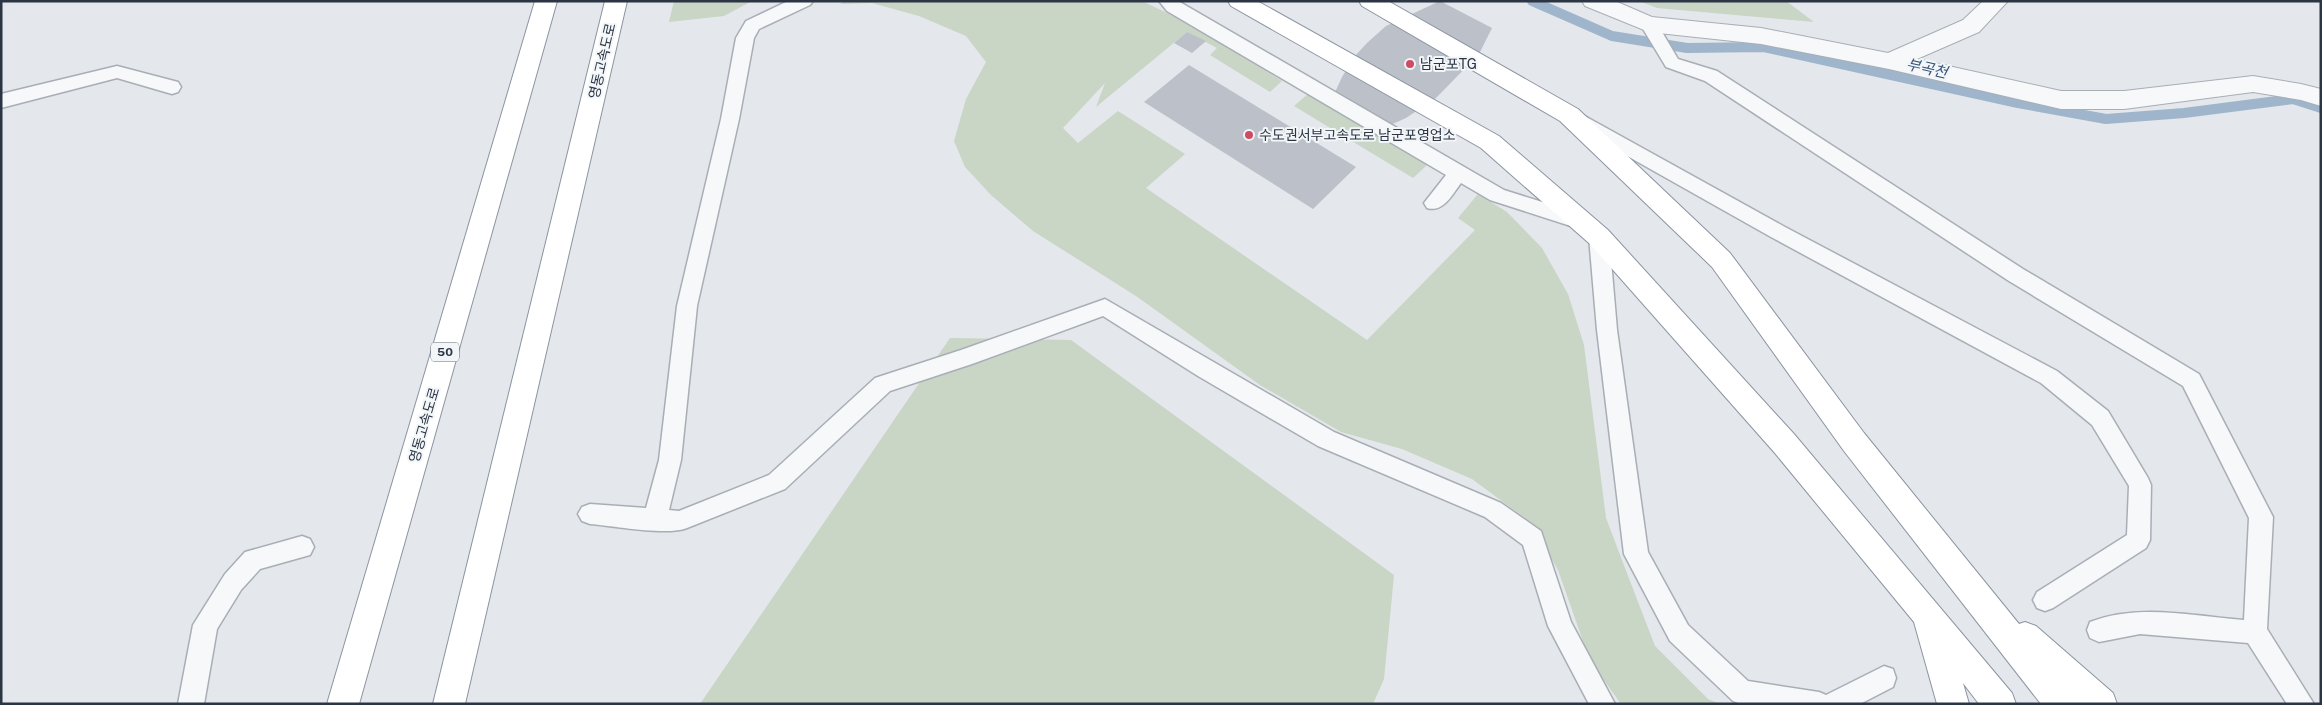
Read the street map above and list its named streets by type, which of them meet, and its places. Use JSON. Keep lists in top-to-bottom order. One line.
{"streets":{"highway":["영동고속도로","50"]},"water":["부곡천"],"places":["남군포TG","수도권서부고속도로 남군포영업소"]}
